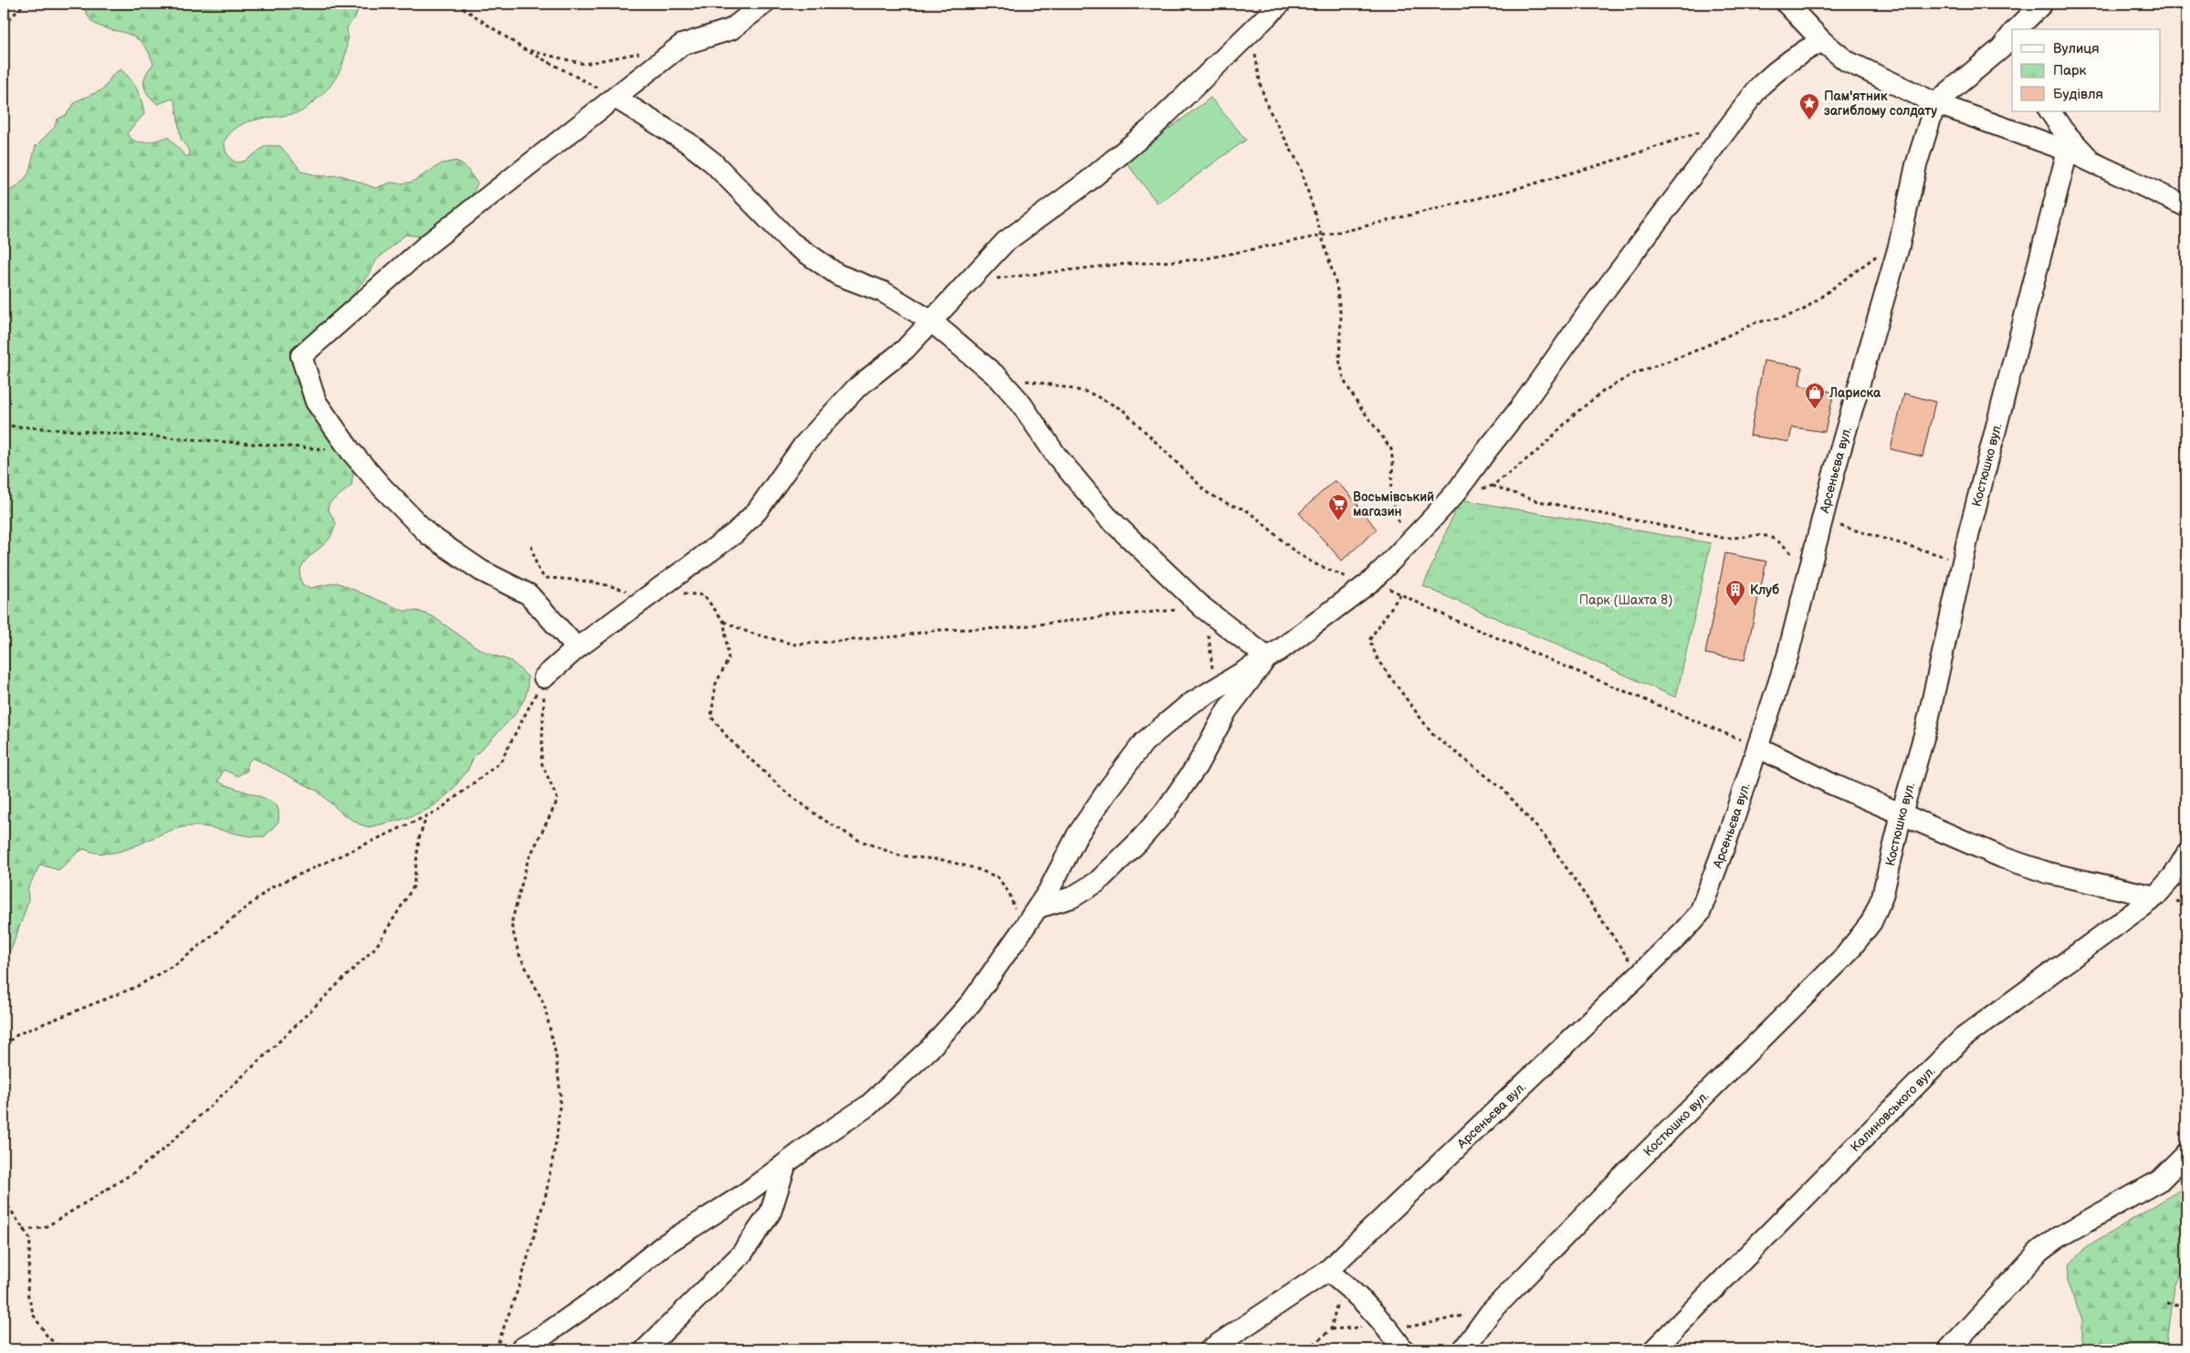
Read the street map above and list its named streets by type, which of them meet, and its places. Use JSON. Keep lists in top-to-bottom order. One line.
{"streets":{"street":["Костюшко вул.","Арсеньєва вул.","Калиновського вул."]},"parks":["Парк (Шахта 8)"],"places":{"place":["Пам'ятник загиблому солдату"],"shop":["Лариска"],"supermarket":["Восьмівський магазин"],"building":["Клуб"]},"legend":["Вулиця","Парк","Будівля"]}
